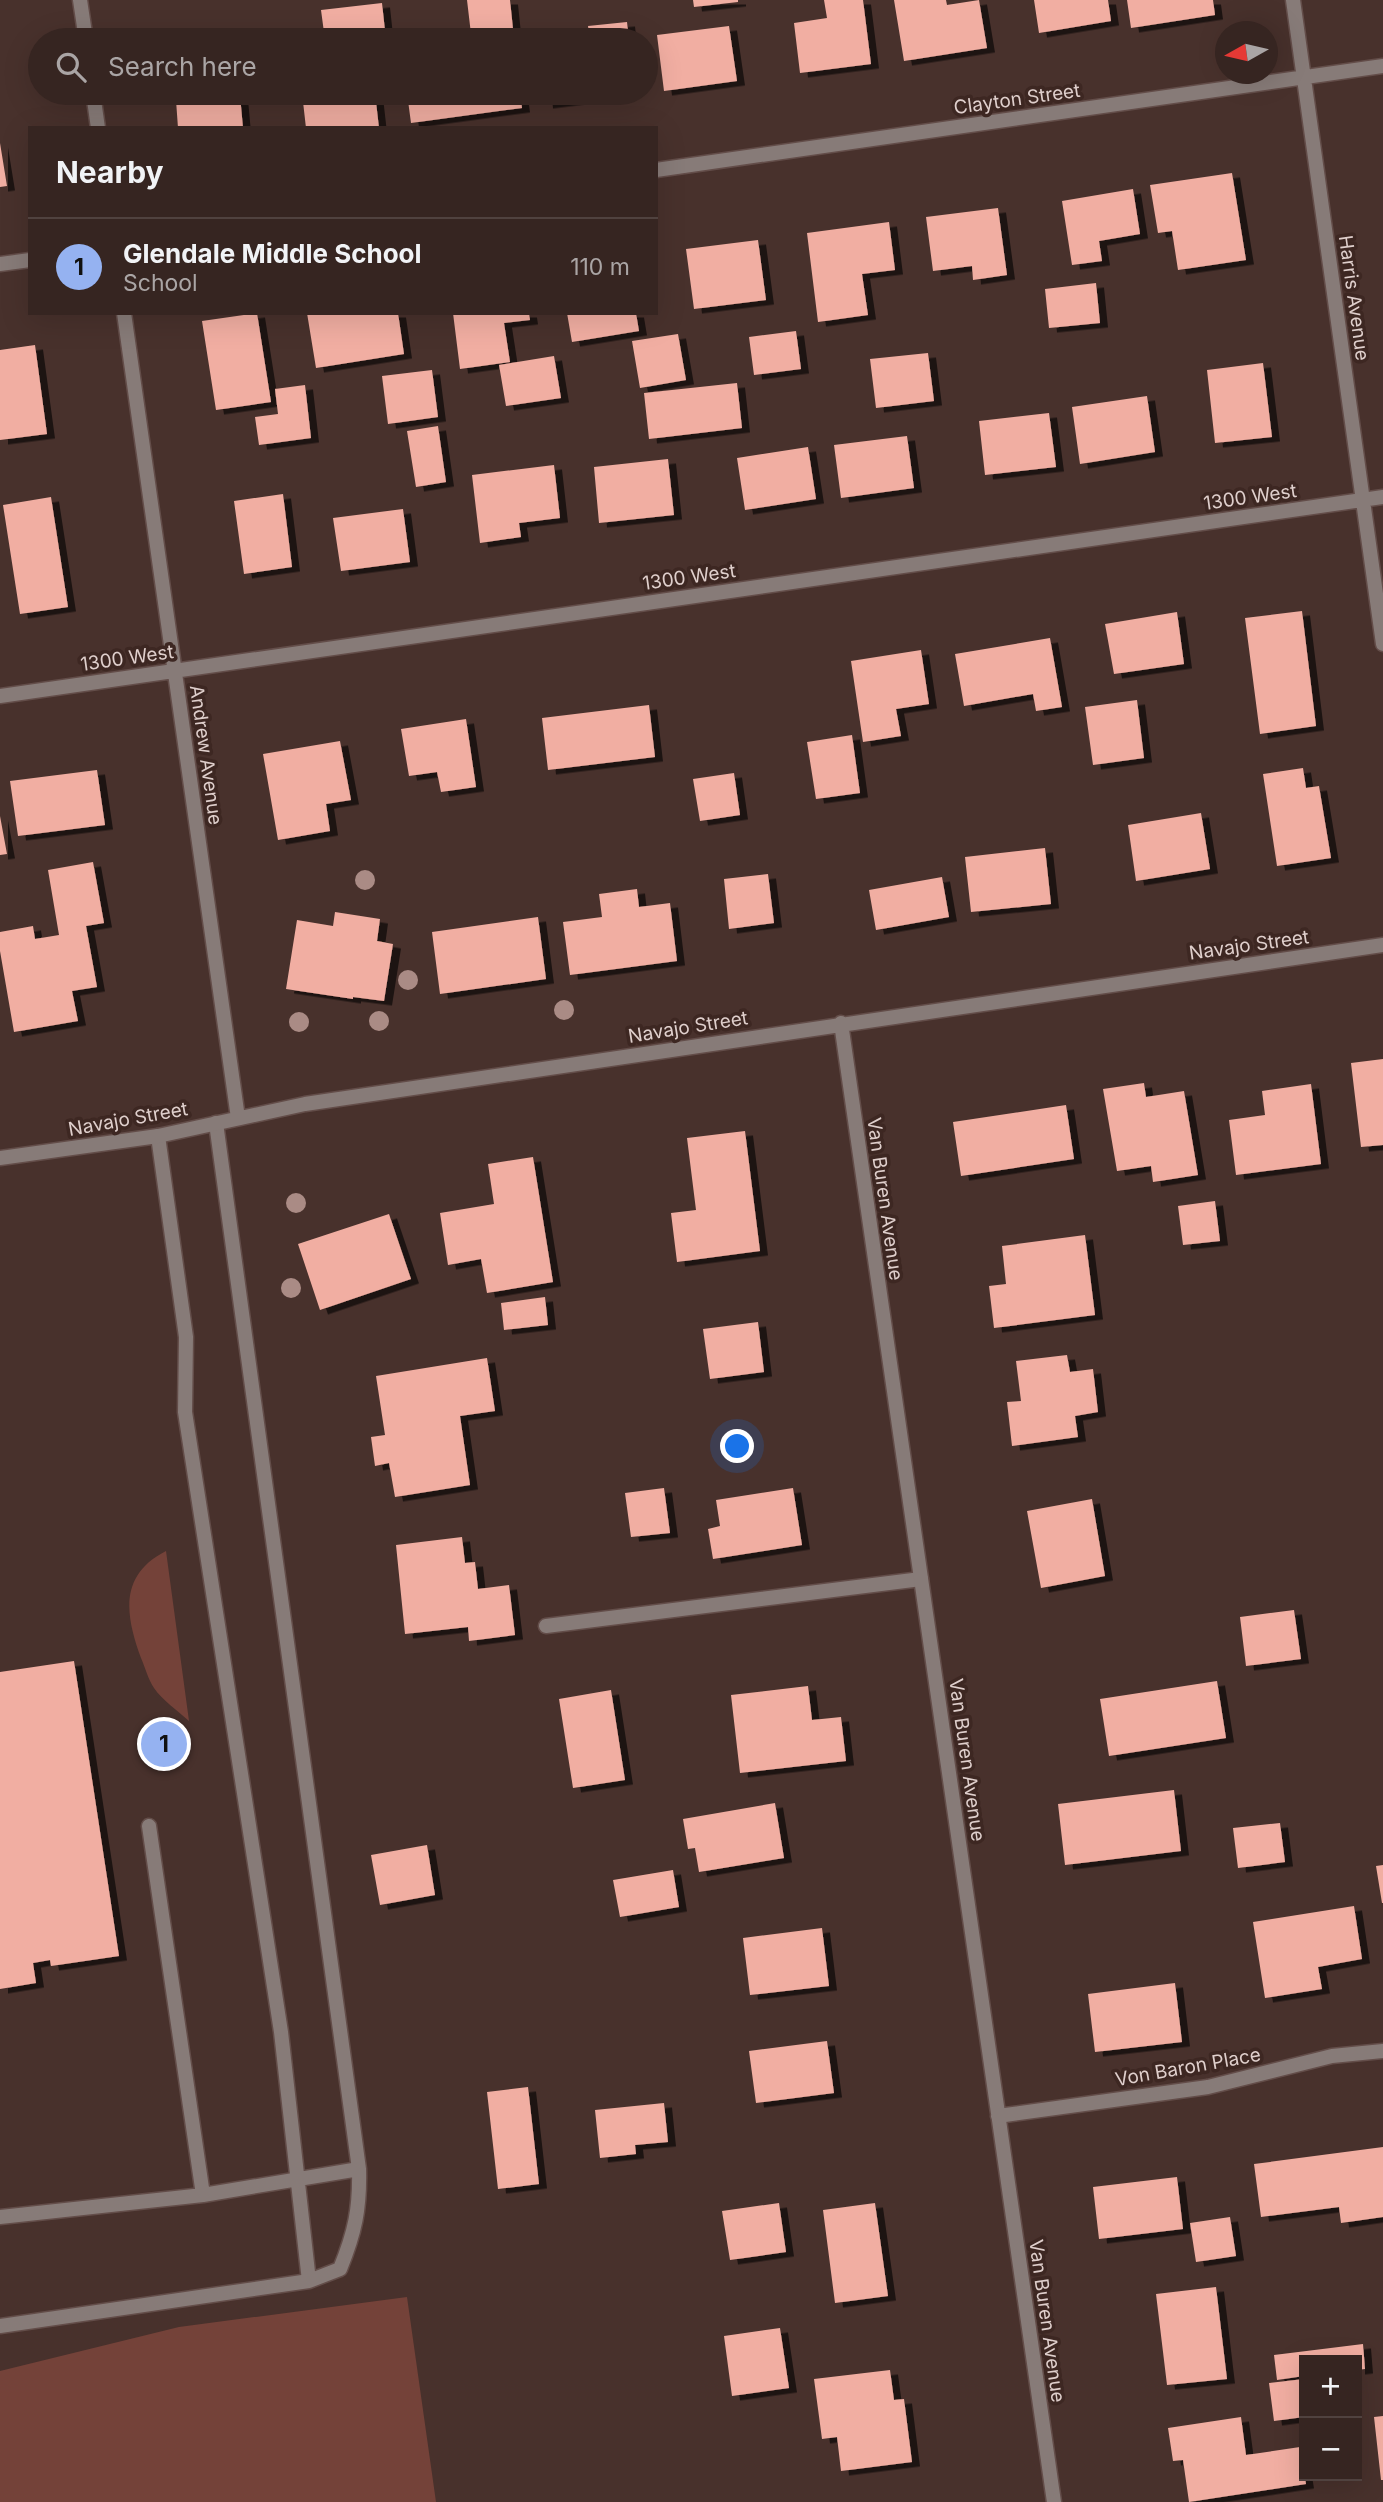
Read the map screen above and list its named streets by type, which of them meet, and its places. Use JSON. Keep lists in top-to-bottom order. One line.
{"streets":{"street":["Clayton Street","Harris Avenue","1300 West","Andrew Avenue","Navajo Street","Van Buren Avenue","Von Baron Place"]},"crossings":[["Clayton Street","Harris Avenue"],["Harris Avenue","1300 West"],["1300 West","Andrew Avenue"],["Andrew Avenue","Navajo Street"],["Navajo Street","Van Buren Avenue"],["Van Buren Avenue","Von Baron Place"]],"north":"left","page":{"search":"Search here","heading":"Nearby","list":[{"mark":"1","name":"Glendale Middle School","note":"School","value":"110 m"}],"pins":"1","map_buttons":["+","−"]}}
